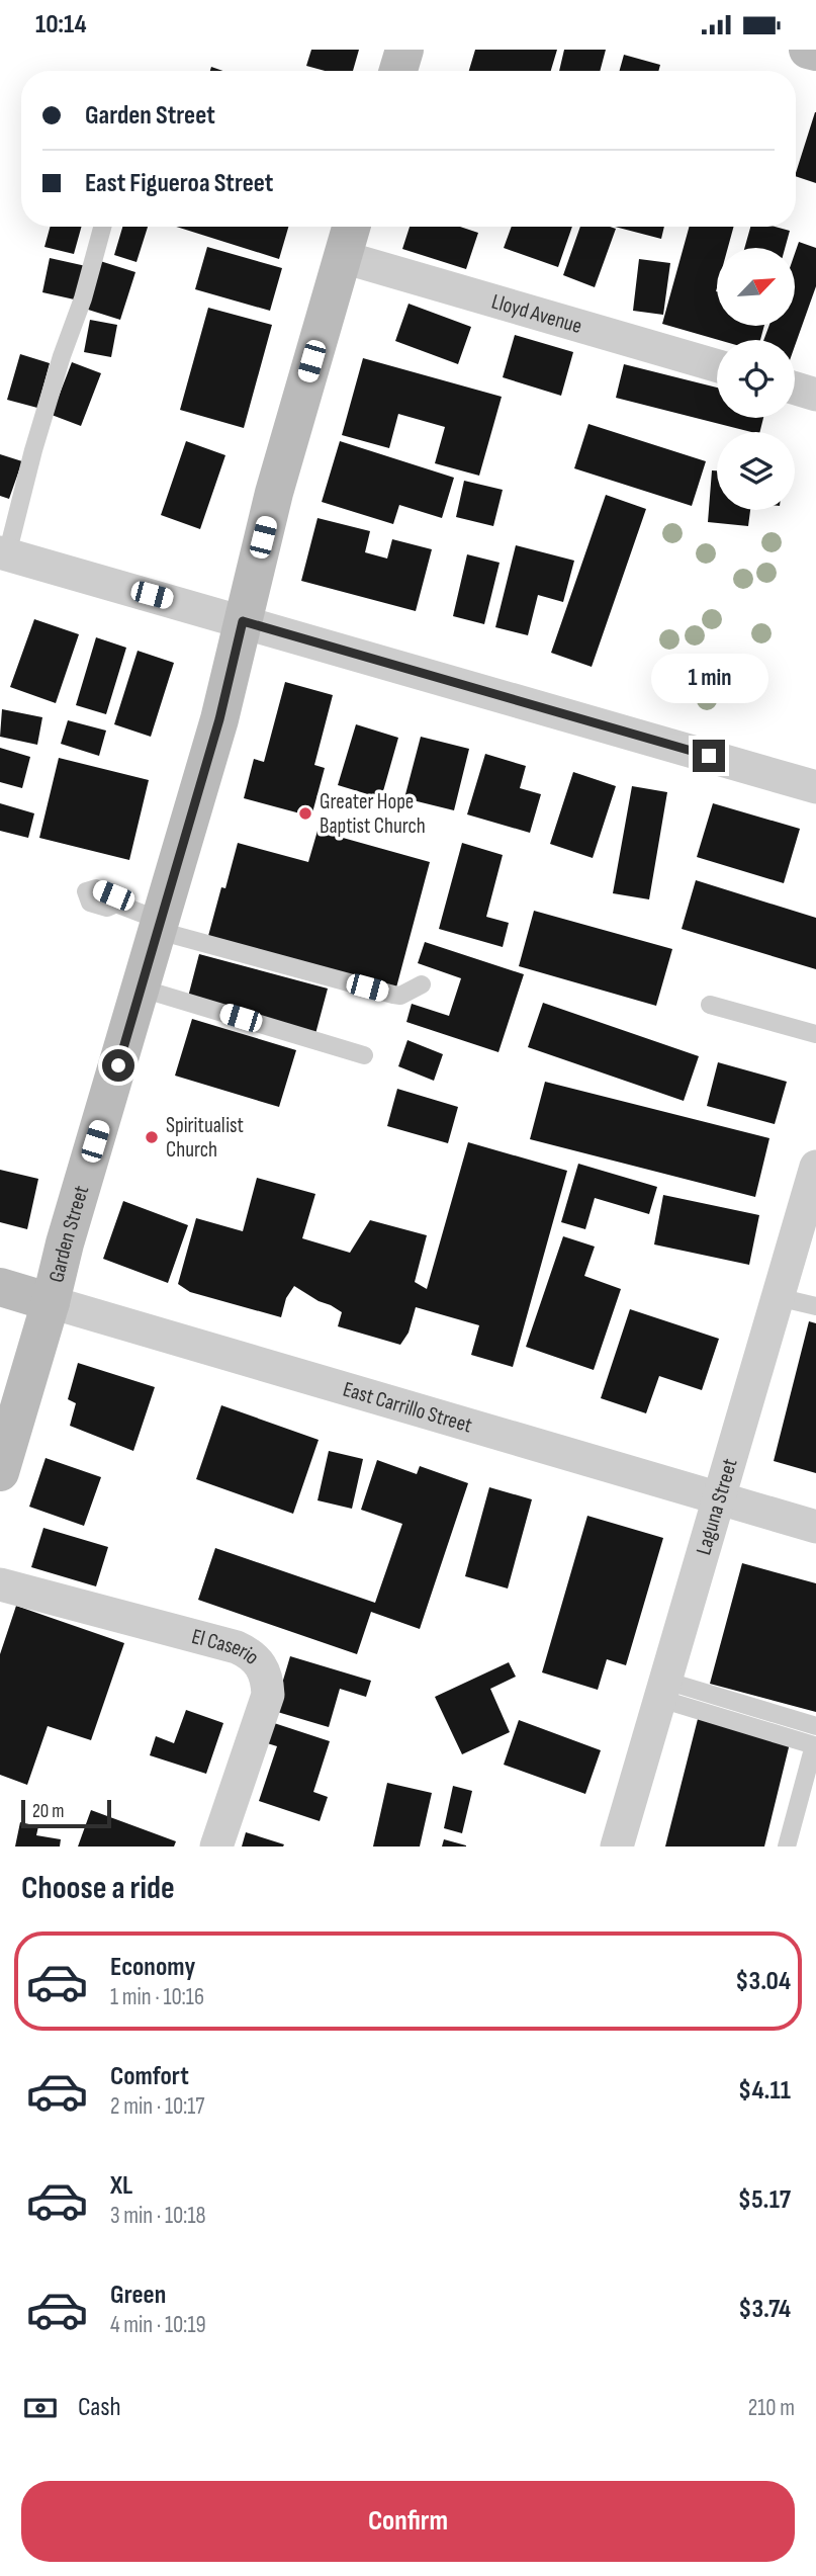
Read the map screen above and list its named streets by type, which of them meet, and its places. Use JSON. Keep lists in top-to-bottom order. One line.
{"streets":{"main road":["Garden Street","East Carrillo Street"],"street":["Lloyd Avenue","Laguna Street","El Caserio"]},"crossings":[["Lloyd Avenue","Garden Street"],["Garden Street","East Carrillo Street"],["East Carrillo Street","Laguna Street"]],"places":["Greater Hope Baptist Church","Spiritualist Church"],"scale_bar":"20 m","north":"top right","page":{"status":"10:14","banner":["Garden Street","East Figueroa Street"],"bubble":"1 min","scale":"20 m","heading":"Choose a ride","list":[{"name":"Economy","note":"1 min · 10:16","value":"$3.04"},{"name":"Comfort","note":"2 min · 10:17","value":"$4.11"},{"name":"XL","note":"3 min · 10:18","value":"$5.17"},{"name":"Green","note":"4 min · 10:19","value":"$3.74"}],"pay":["Cash","210 m"],"buttons":"Confirm"}}
